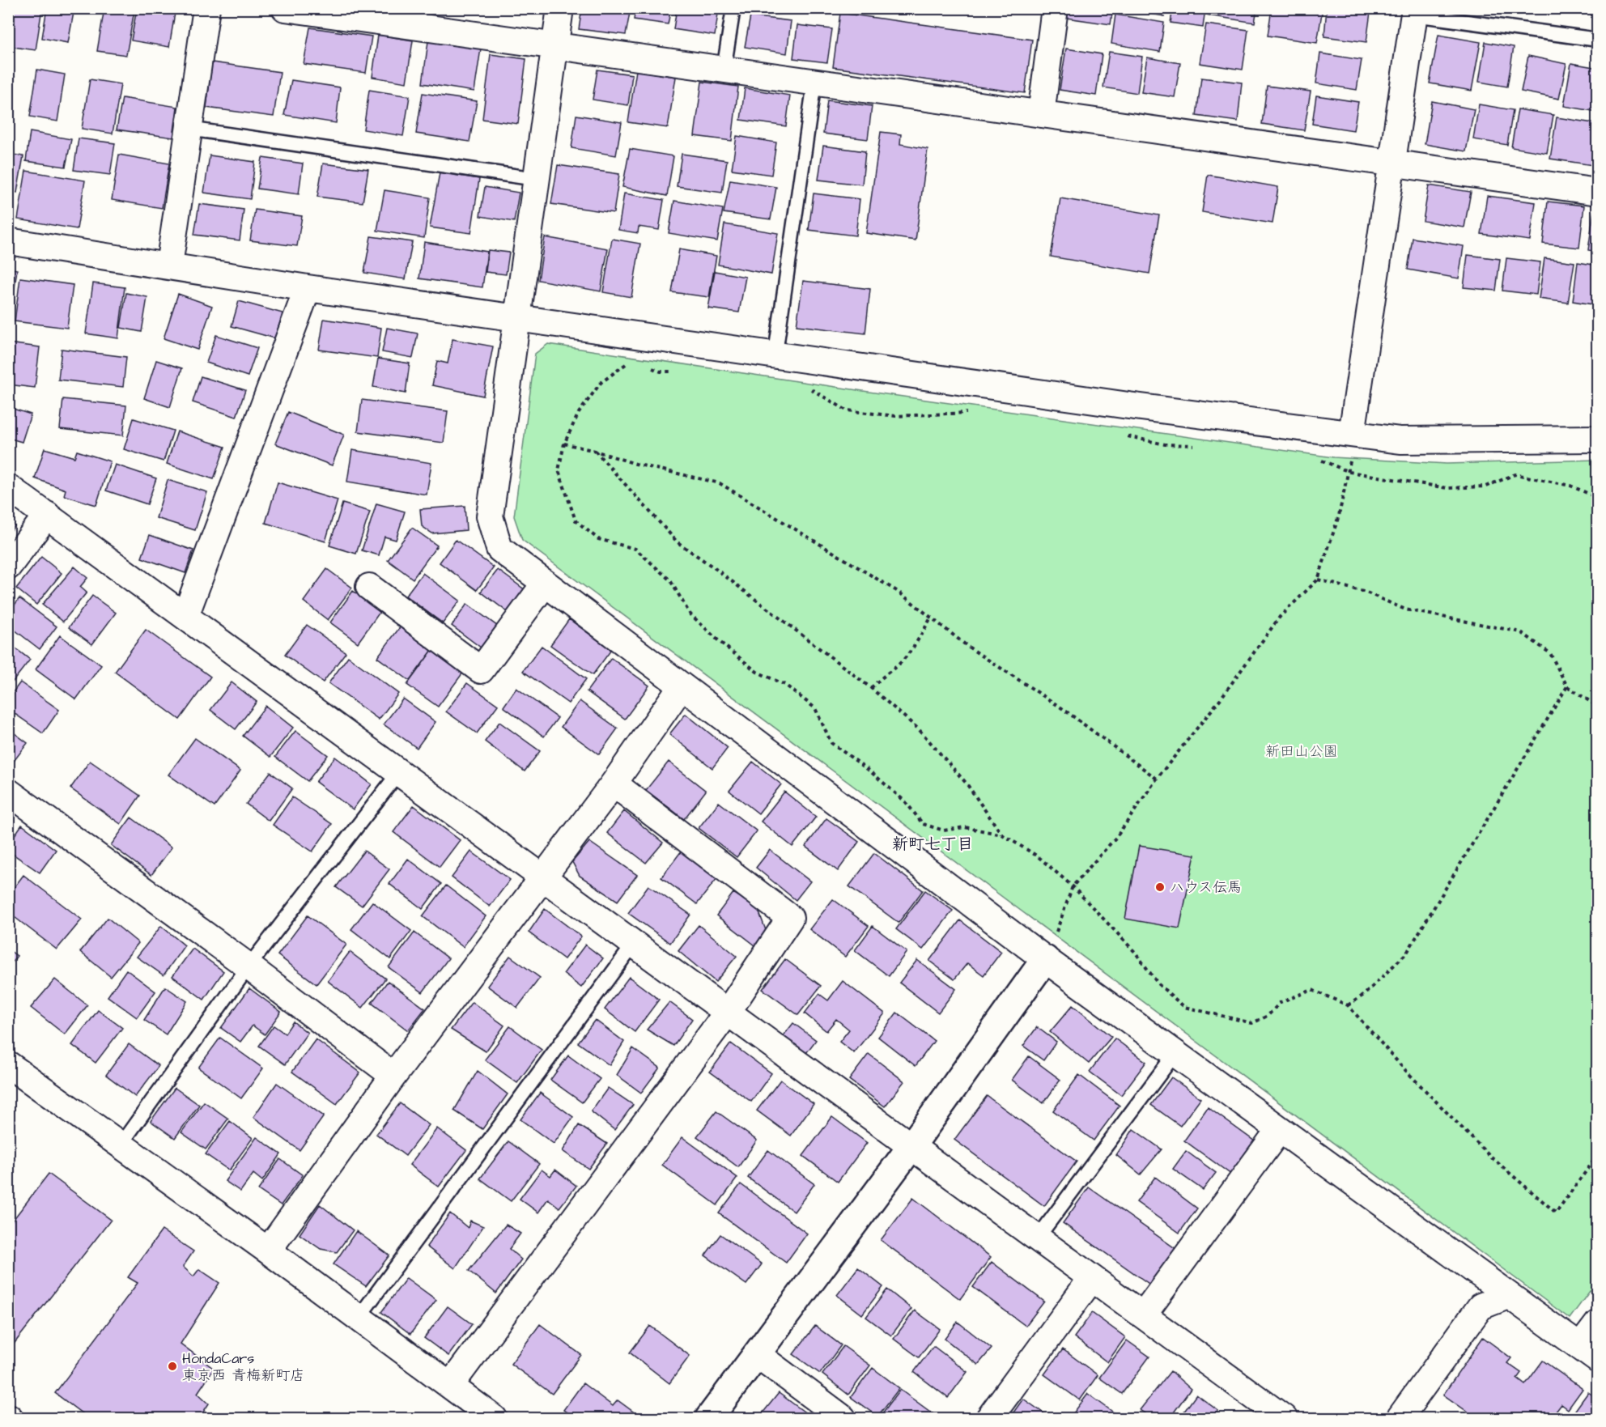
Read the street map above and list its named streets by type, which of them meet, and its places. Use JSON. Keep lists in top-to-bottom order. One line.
{"districts":["新町七丁目"],"parks":["新田山公園"],"places":["ハウス伝馬","HondaCars 東京西 青梅新町店"]}
